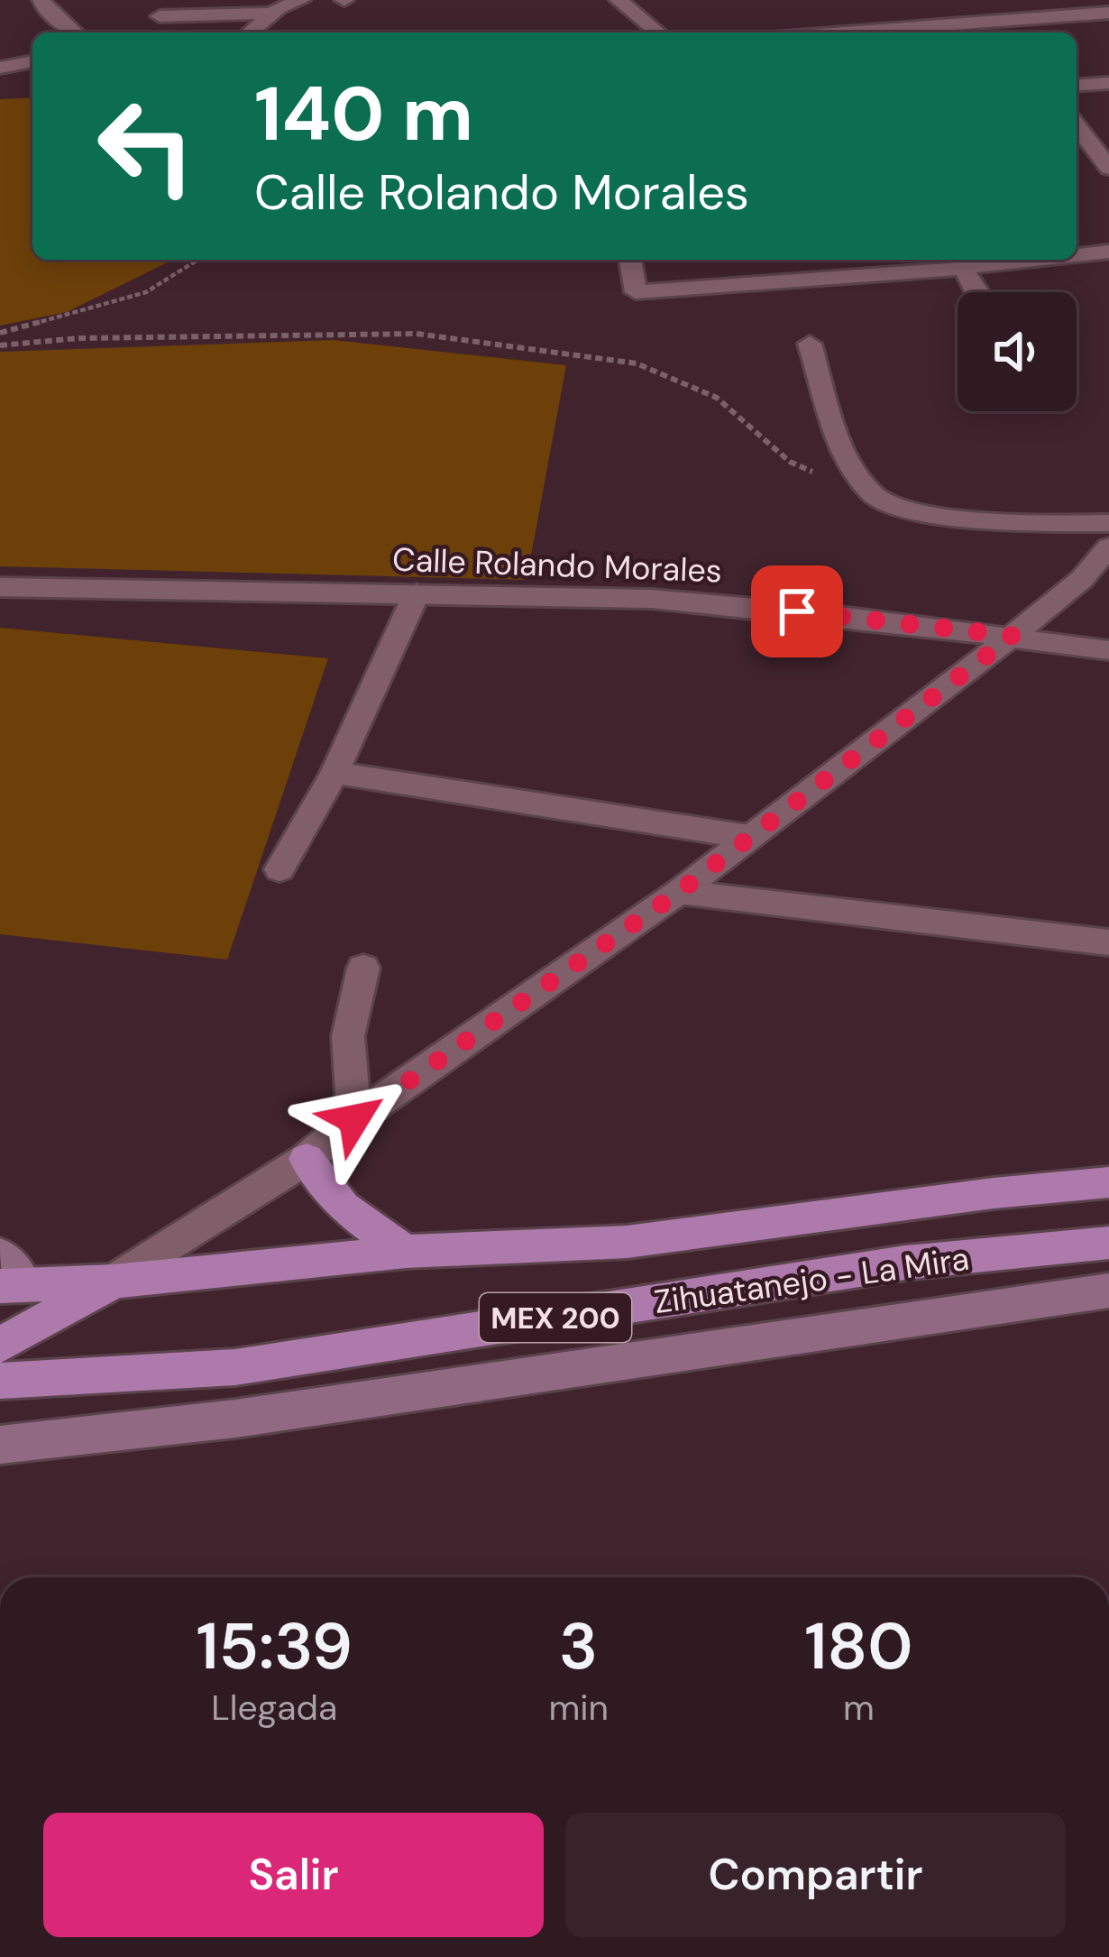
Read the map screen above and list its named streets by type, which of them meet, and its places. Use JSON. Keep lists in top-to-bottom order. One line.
{"streets":{"highway":["Zihuatanejo - La Mira","MEX 200"],"street":["Calle Rolando Morales"]},"page":{"turn":["140 m","Calle Rolando Morales"],"eta":["15:39","Llegada","3","min","180","m"],"buttons":["Salir","Compartir"]}}
